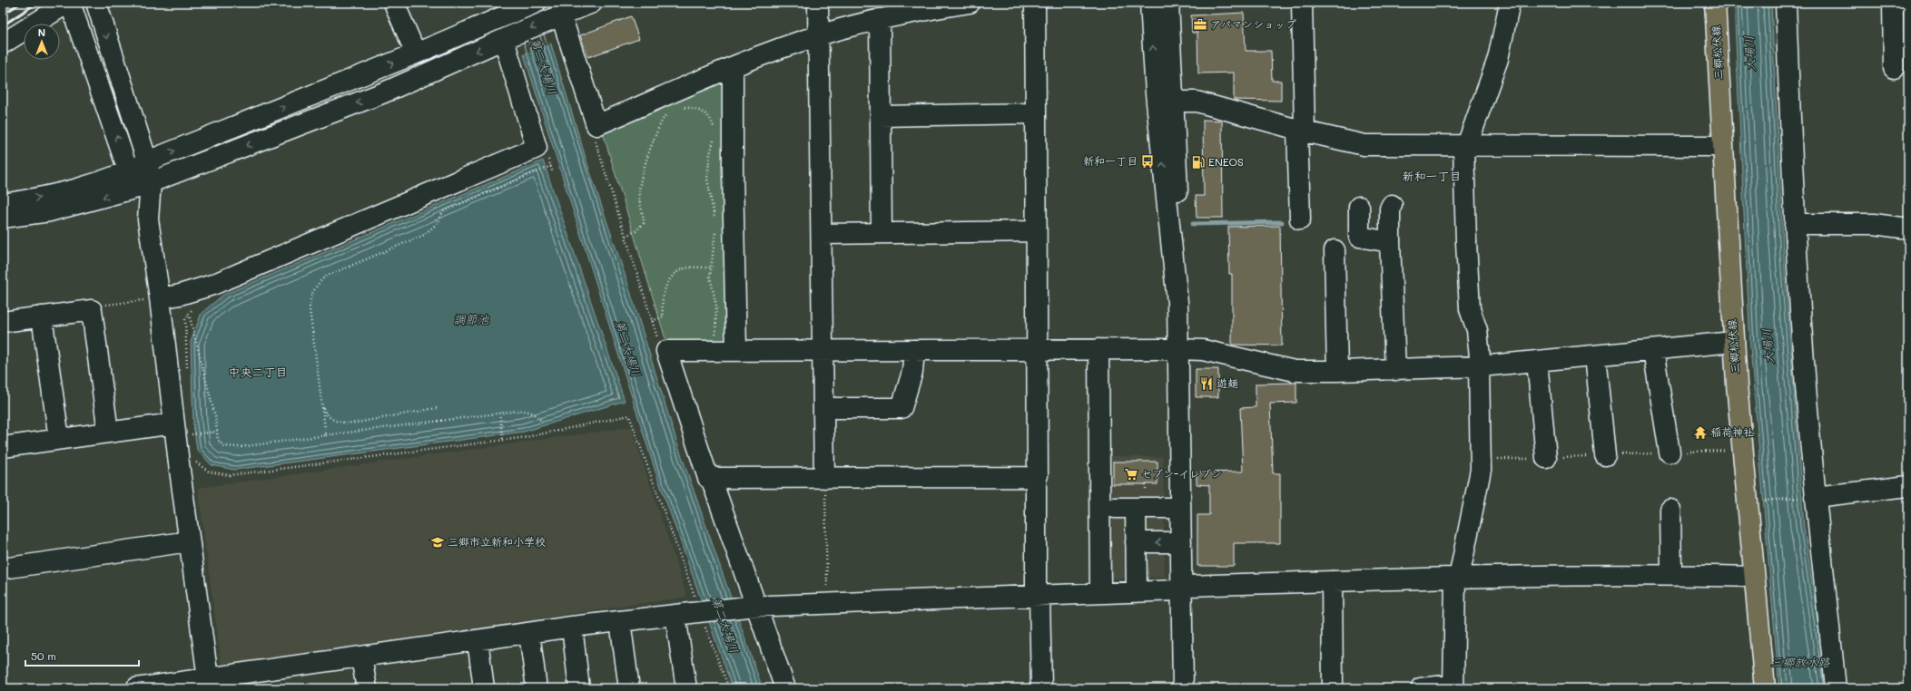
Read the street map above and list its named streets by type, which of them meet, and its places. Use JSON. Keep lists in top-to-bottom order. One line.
{"streets":{"main road":["三郷松伏線"]},"districts":["新和一丁目","中央二丁目"],"water":["大場川","第二大場川","調節池","三郷放水路"],"places":{"office":["アパマンショップ"],"bus stop":["新和一丁目"],"fuel station":["ENEOS"],"restaurant":["遊麺"],"temple":["稲荷神社"],"supermarket":["セブン-イレブン"],"school or university":["三郷市立新和小学校"]},"scale_bar":"50 m","north":"top"}
